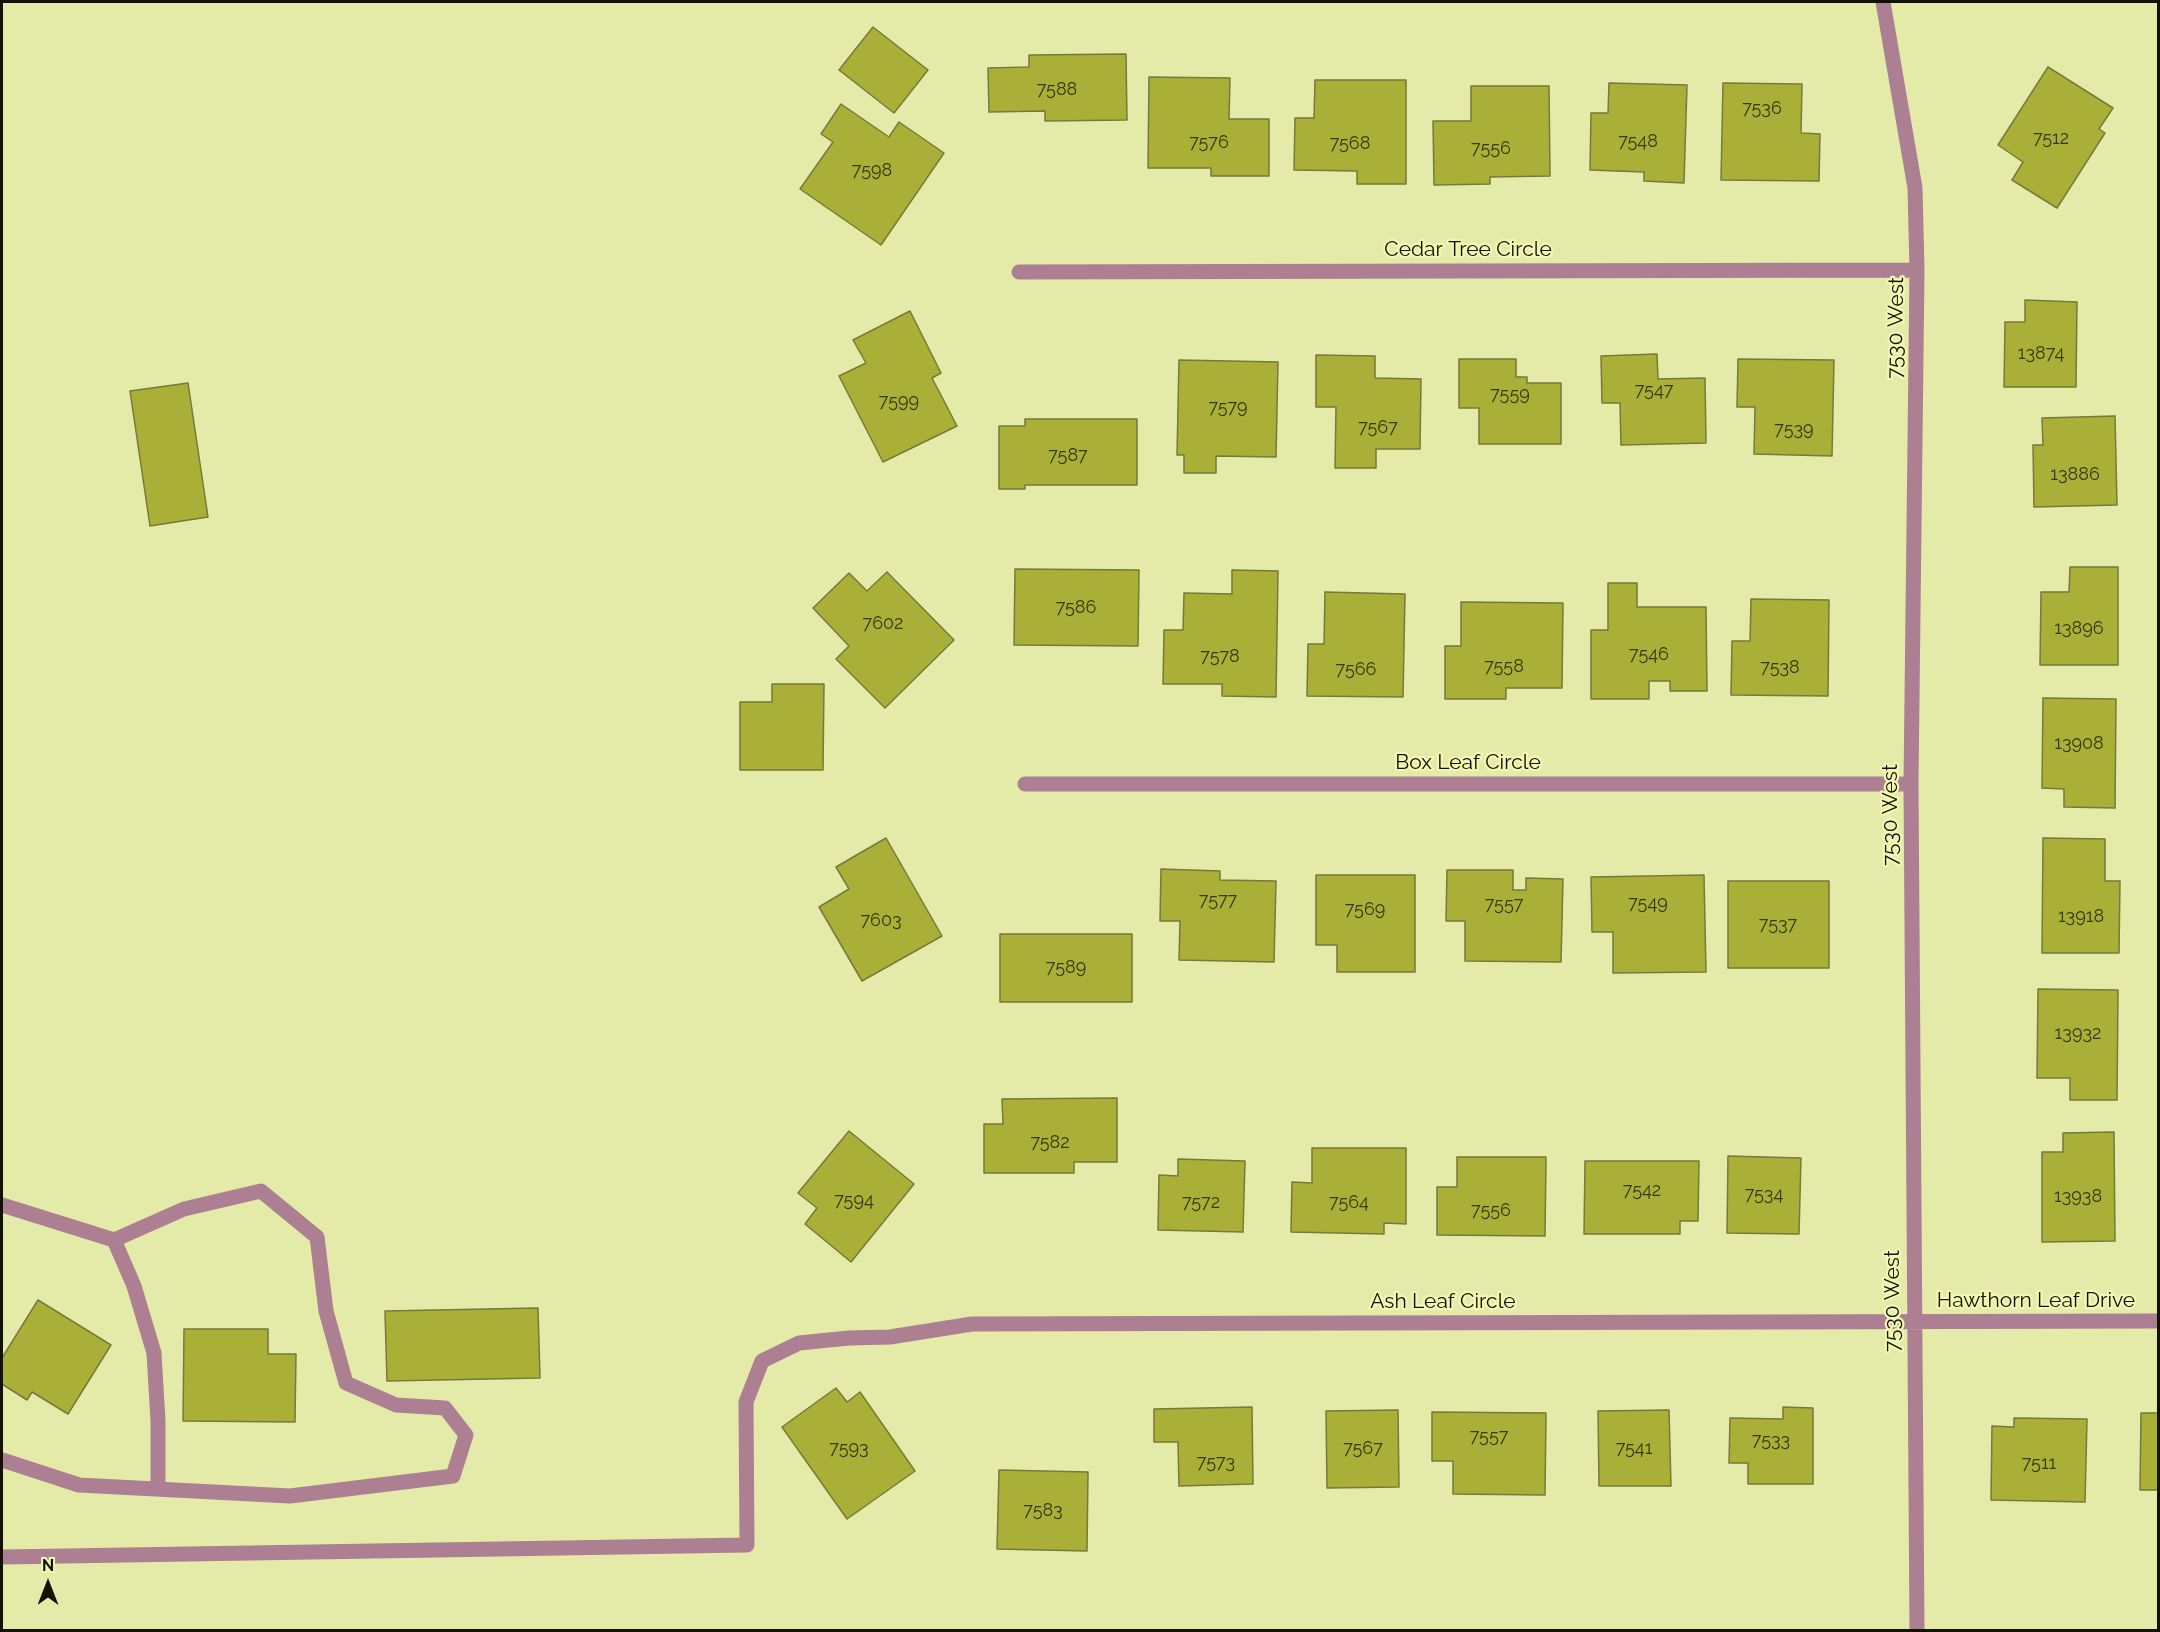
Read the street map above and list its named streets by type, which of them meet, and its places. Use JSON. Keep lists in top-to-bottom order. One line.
{"streets":{"street":["Cedar Tree Circle","7530 West","Box Leaf Circle","Hawthorn Leaf Drive","Ash Leaf Circle"]},"crossings":[["Cedar Tree Circle","7530 West"],["7530 West","Box Leaf Circle"],["7530 West","Hawthorn Leaf Drive"],["7530 West","Ash Leaf Circle"],["Hawthorn Leaf Drive","Ash Leaf Circle"]],"house_numbers":["7588","7536","7512","7548","7576","7568","7556","7598","13874","7547","7559","7599","7579","7567","7539","7587","13886","7586","7602","13896","7546","7578","7558","7538","7566","13908","7577","7549","7557","7569","13918","7603","7537","7589","13932","7582","7542","7534","13938","7594","7572","7564","7556","7557","7533","7593","7567","7541","7573","7511","7583"],"north":"top"}
